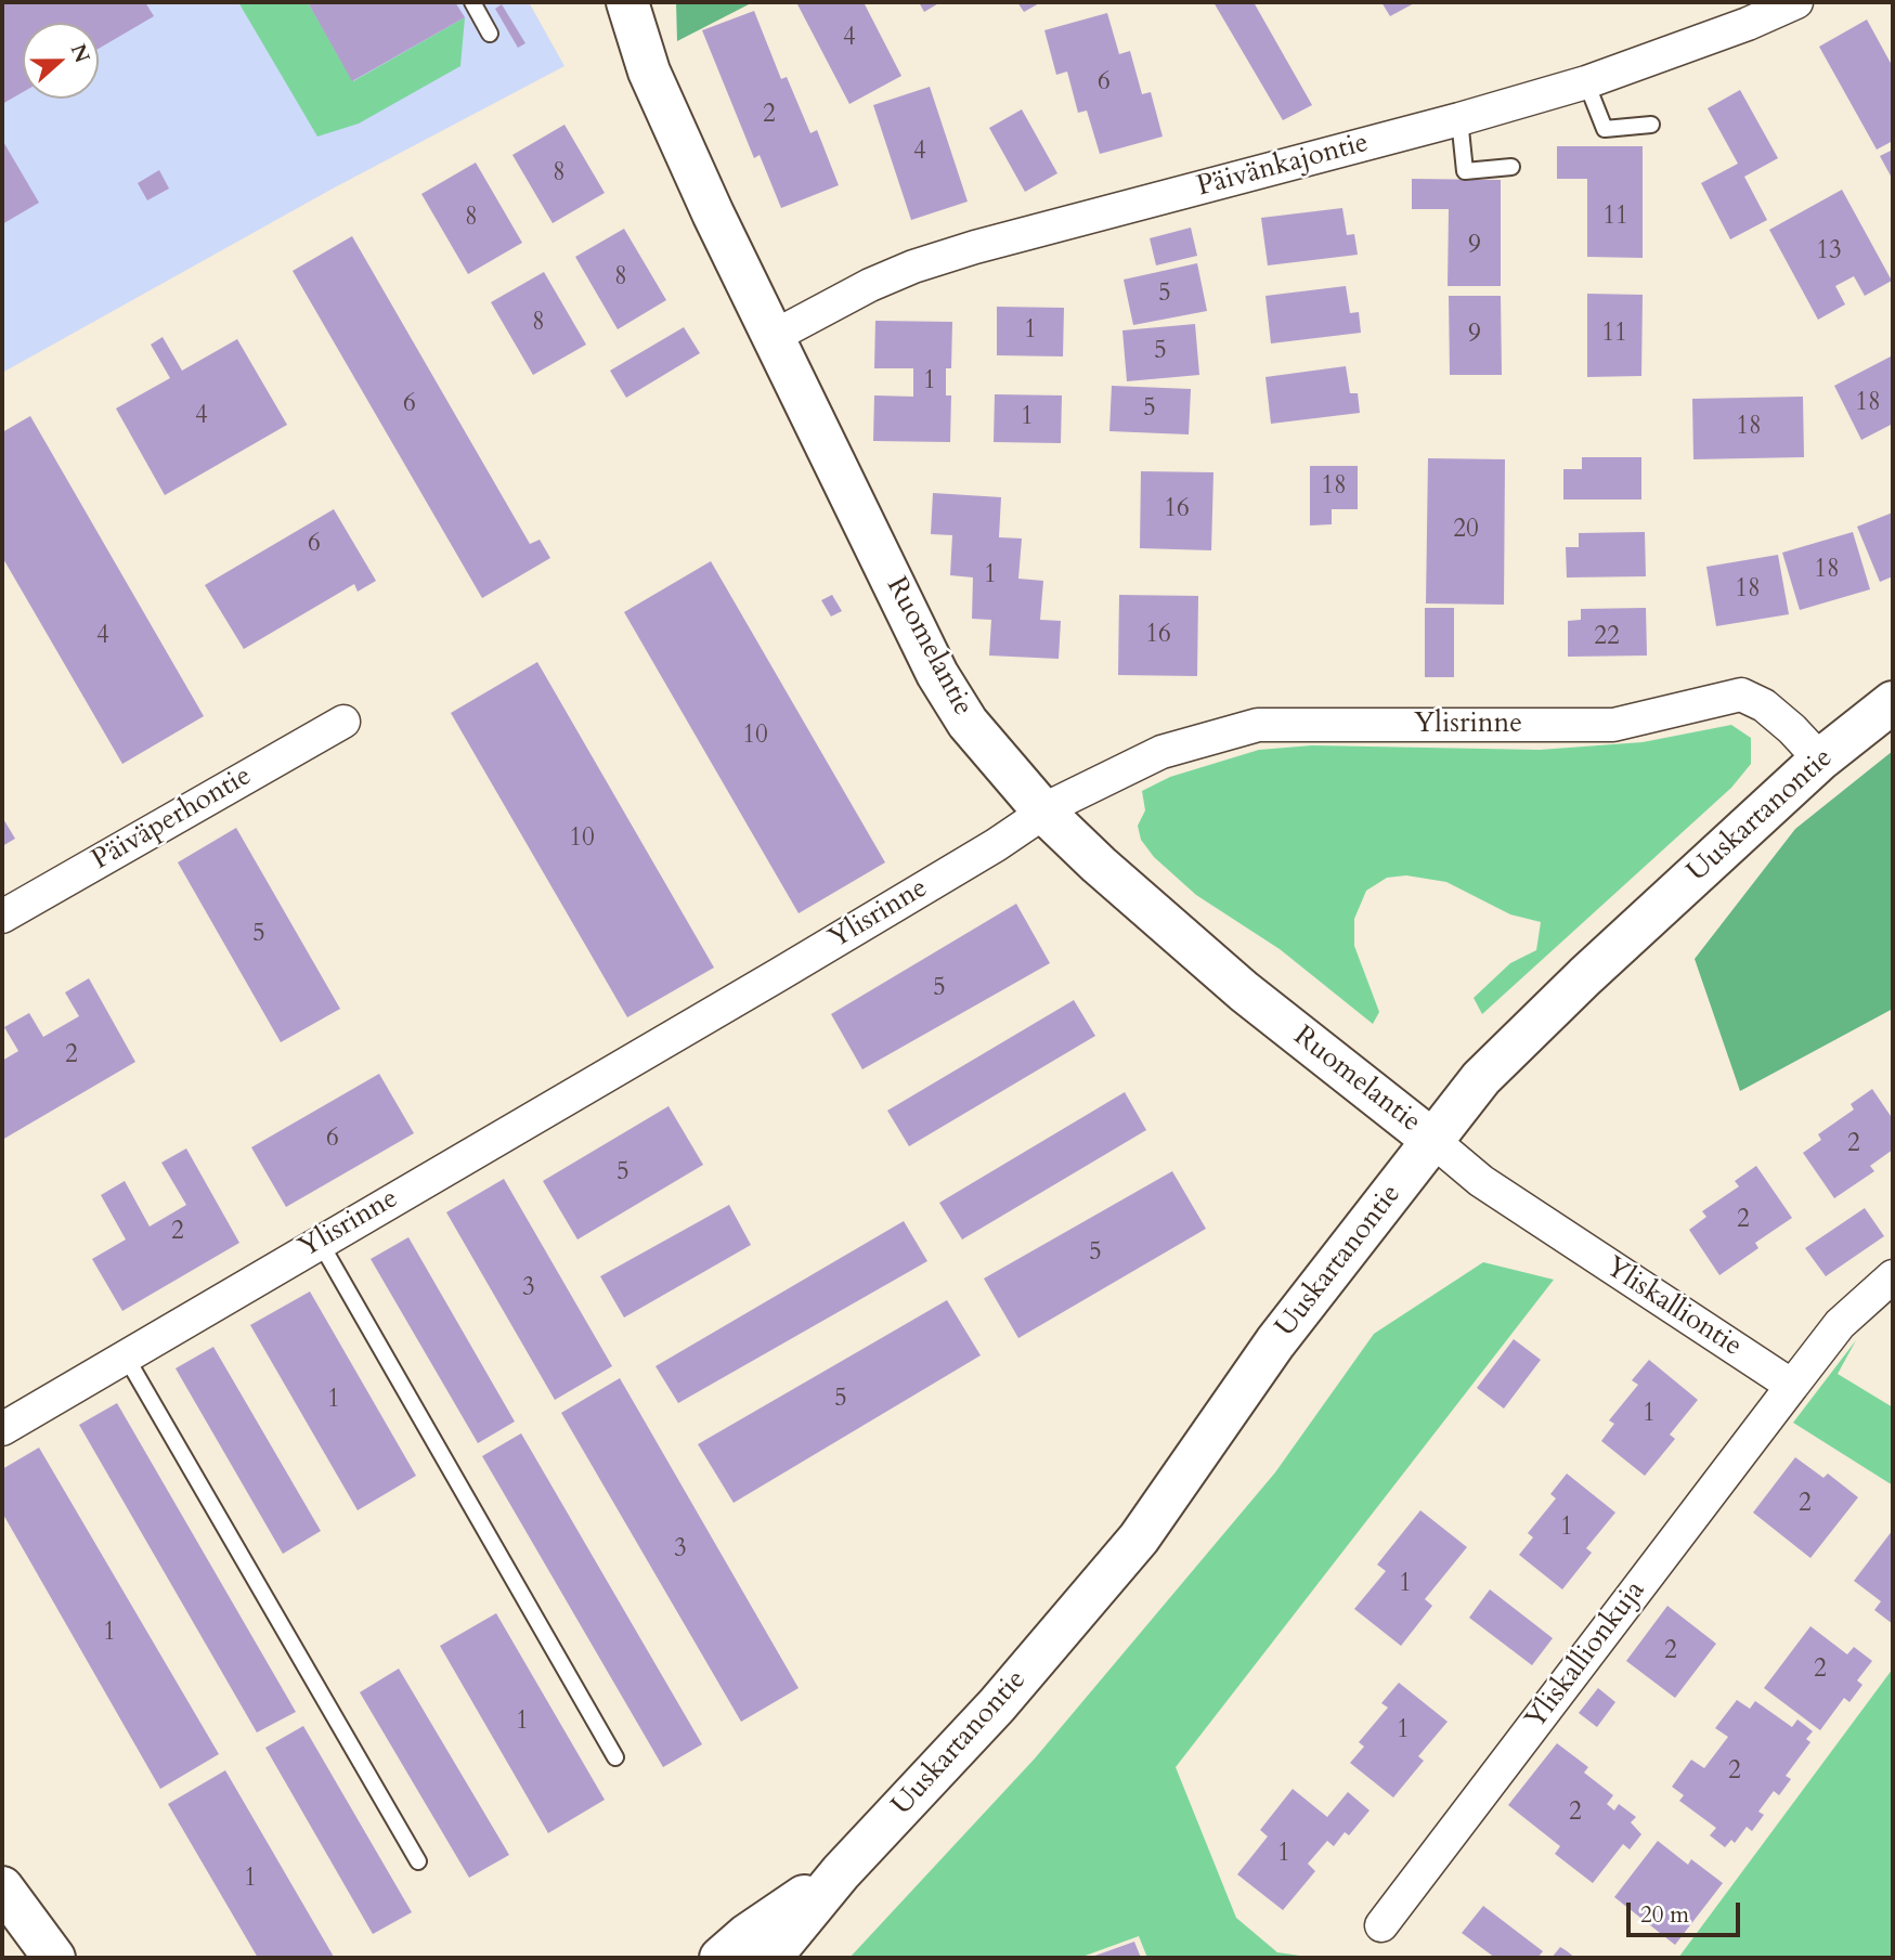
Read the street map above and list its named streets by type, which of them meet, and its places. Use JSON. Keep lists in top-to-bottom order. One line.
{"streets":{"main road":["Ruomelantie","Uuskartanontie"],"street":["Päivänkajontie","Ylisrinne","Päiväperhontie","Yliskalliontie","Yliskallionkuja"]},"crossings":[["Päivänkajontie","Ruomelantie"],["Ruomelantie","Ylisrinne"],["Ruomelantie","Uuskartanontie"],["Ruomelantie","Yliskalliontie"],["Ylisrinne","Uuskartanontie"],["Uuskartanontie","Yliskalliontie"],["Yliskalliontie","Yliskallionkuja"]],"house_numbers":["4","6","2","4","8","11","8","9","13","8","5","8","1","11","9","5","1","18","6","5","4","1","18","18","16","20","6","18","1","18","16","4","22","10","10","5","5","2","6","2","5","2","2","5","3","5","1","1","2","1","3","1","1","2","2","1","1","2","2","1","1"],"scale_bar":"20 m","north":"right"}
